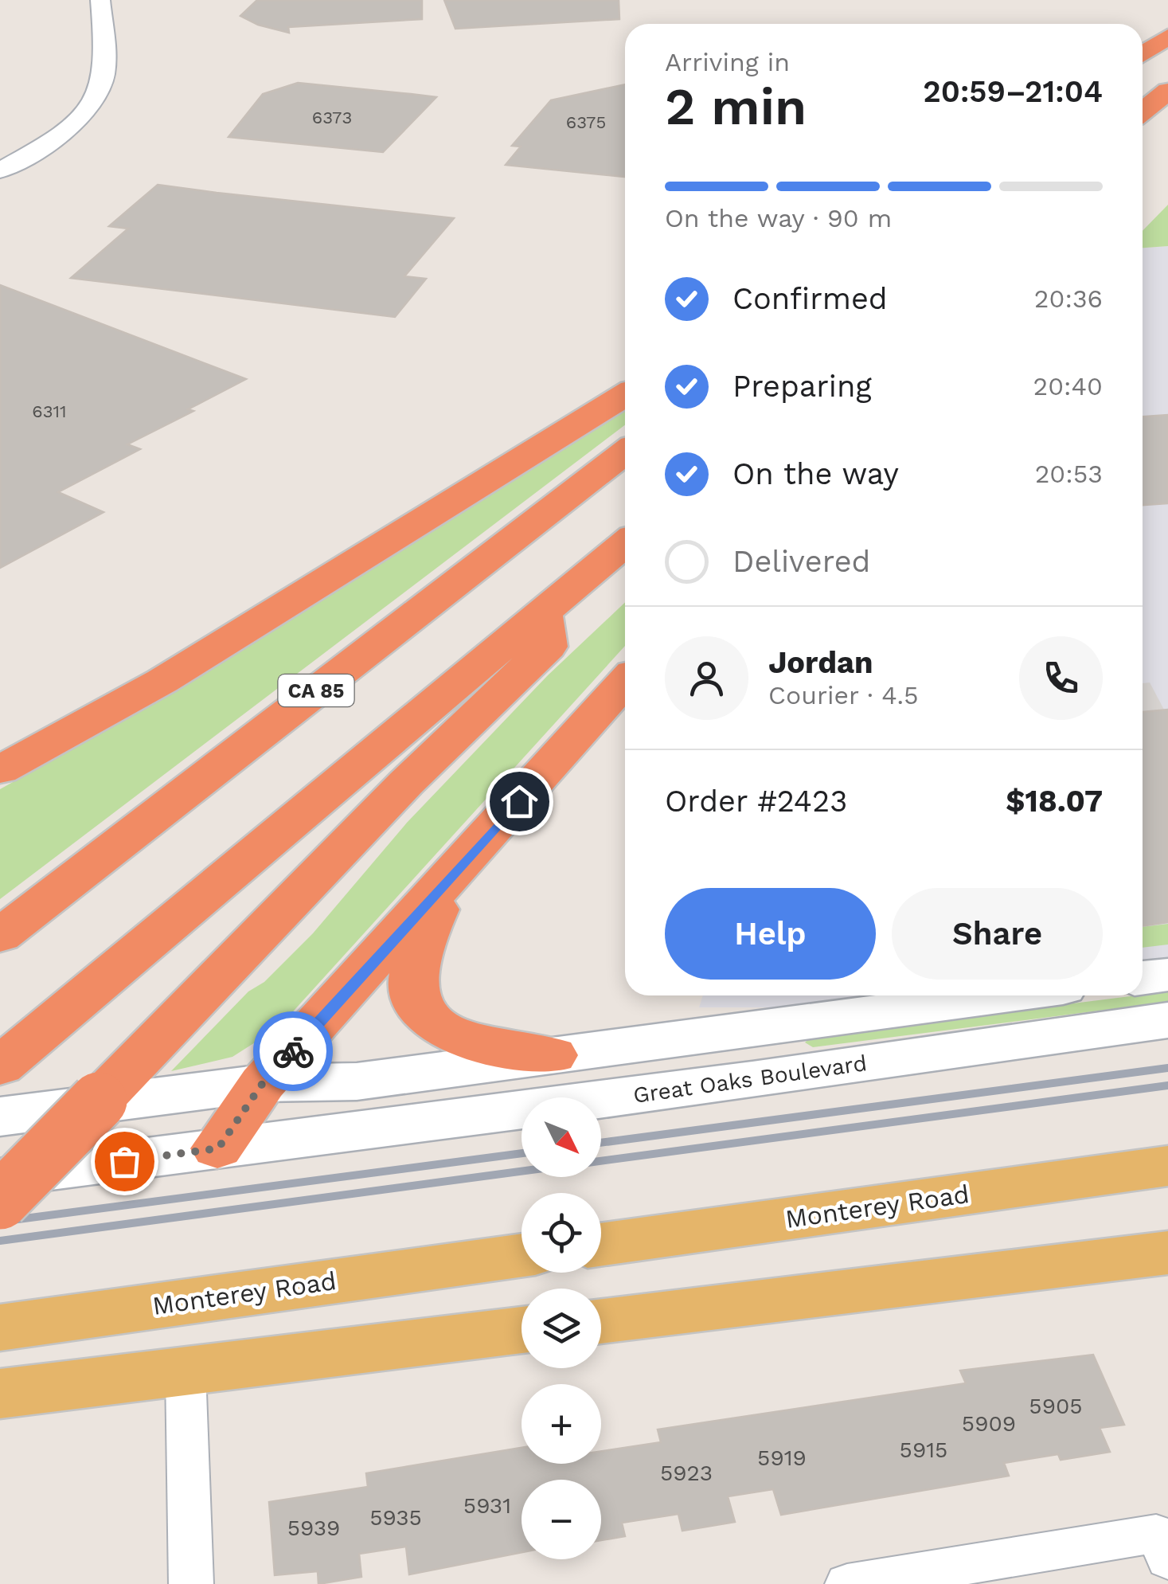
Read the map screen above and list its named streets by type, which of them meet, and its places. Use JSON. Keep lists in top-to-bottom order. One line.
{"streets":{"highway":["CA 85"],"main road":["Great Oaks Boulevard","Monterey Road"]},"house_numbers":["6373","6375","6311","5905","5909","5915","5919","5923","5931","5935","5939"],"north":"bottom right","page":{"heading":["2 min","Arriving in","20:59–21:04"],"panel":["Jordan","Courier · 4.5","Order #2423","$18.07"],"bar":"On the way · 90 m","list":[["Confirmed","20:36"],["Preparing","20:40"],["On the way","20:53"],"Delivered"],"buttons":["Help","Share"],"map_buttons":["+","−"]}}
